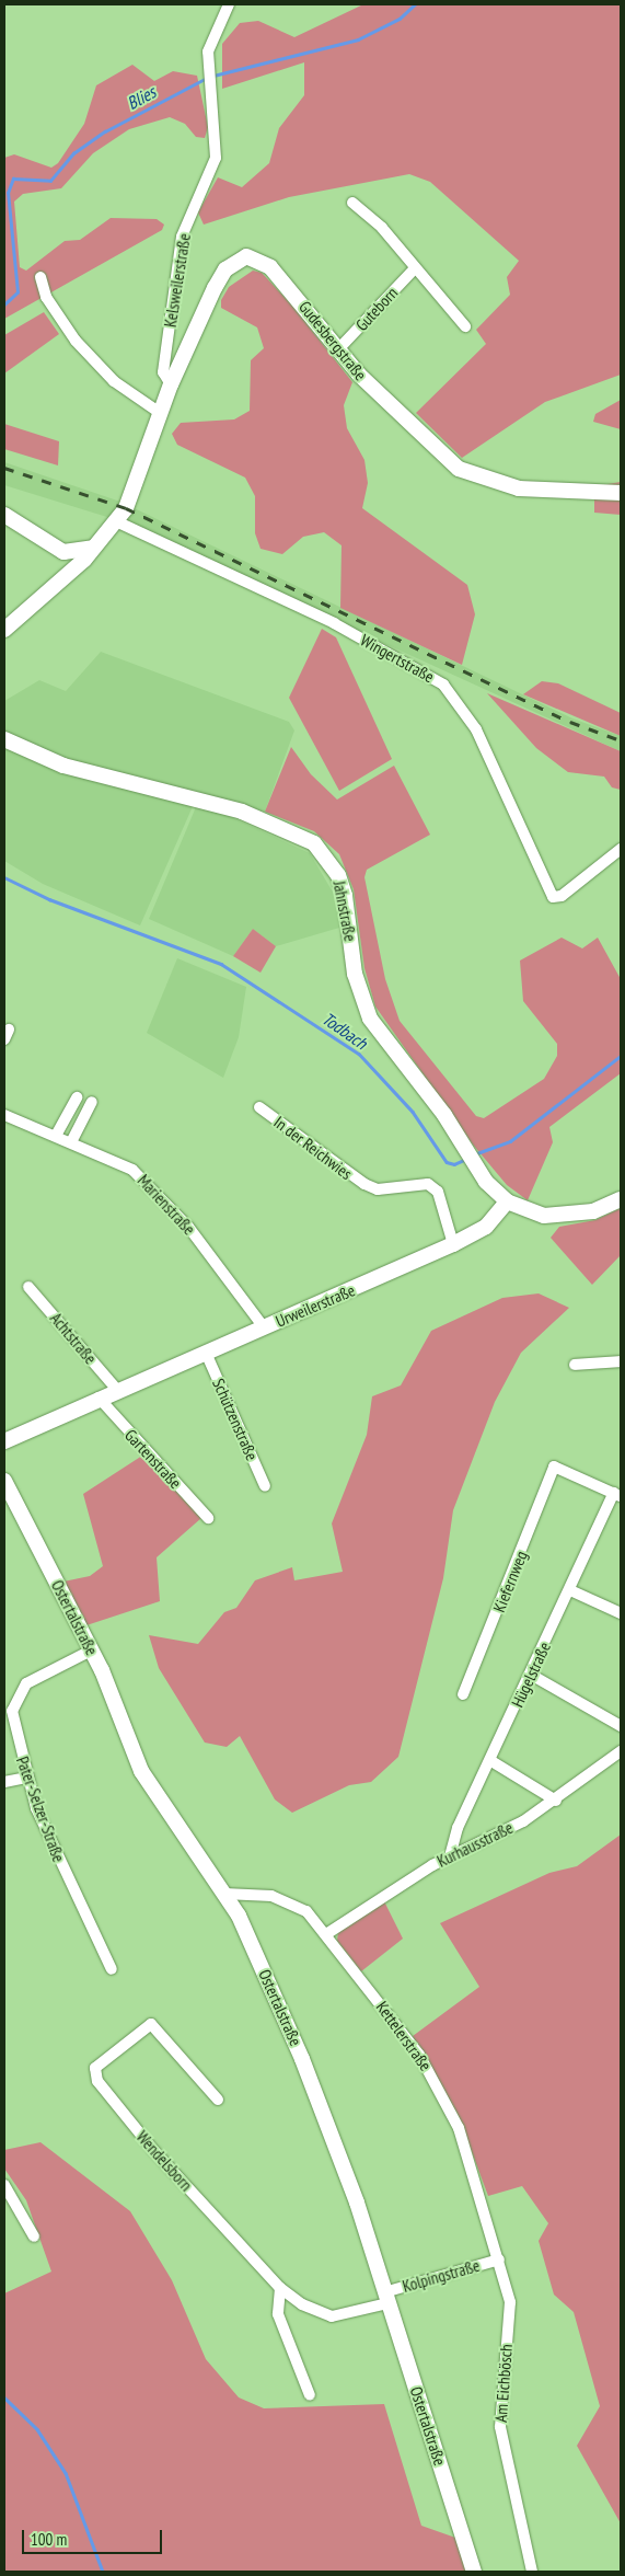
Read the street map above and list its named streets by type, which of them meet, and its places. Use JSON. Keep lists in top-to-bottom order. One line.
{"streets":{"street":["Kelsweilerstraße","Guteborn","Gudesbergstraße","Wingertstraße","Jahnstraße","In der Reichwies","Marienstraße","Urweilerstraße","Achtstraße","Schützenstraße","Gartenstraße","Kiefernweg","Ostertalstraße","Hügelstraße","Pater-Selzer-Straße","Kurhausstraße","Kettelerstraße","Wendelsborn","Kolpingstraße","Am Eichbösch"]},"crossings":[["Kelsweilerstraße","Gudesbergstraße"],["Guteborn","Gudesbergstraße"],["Jahnstraße","Urweilerstraße"],["In der Reichwies","Urweilerstraße"],["Marienstraße","Urweilerstraße"],["Urweilerstraße","Achtstraße"],["Urweilerstraße","Schützenstraße"],["Urweilerstraße","Gartenstraße"],["Kiefernweg","Hügelstraße"],["Ostertalstraße","Pater-Selzer-Straße"],["Ostertalstraße","Kettelerstraße"],["Ostertalstraße","Wendelsborn"],["Ostertalstraße","Kolpingstraße"],["Hügelstraße","Kurhausstraße"],["Kurhausstraße","Kettelerstraße"],["Kettelerstraße","Kolpingstraße"],["Kettelerstraße","Am Eichbösch"],["Wendelsborn","Kolpingstraße"],["Kolpingstraße","Am Eichbösch"]],"water":["Blies","Todbach"],"scale_bar":"100 m"}
